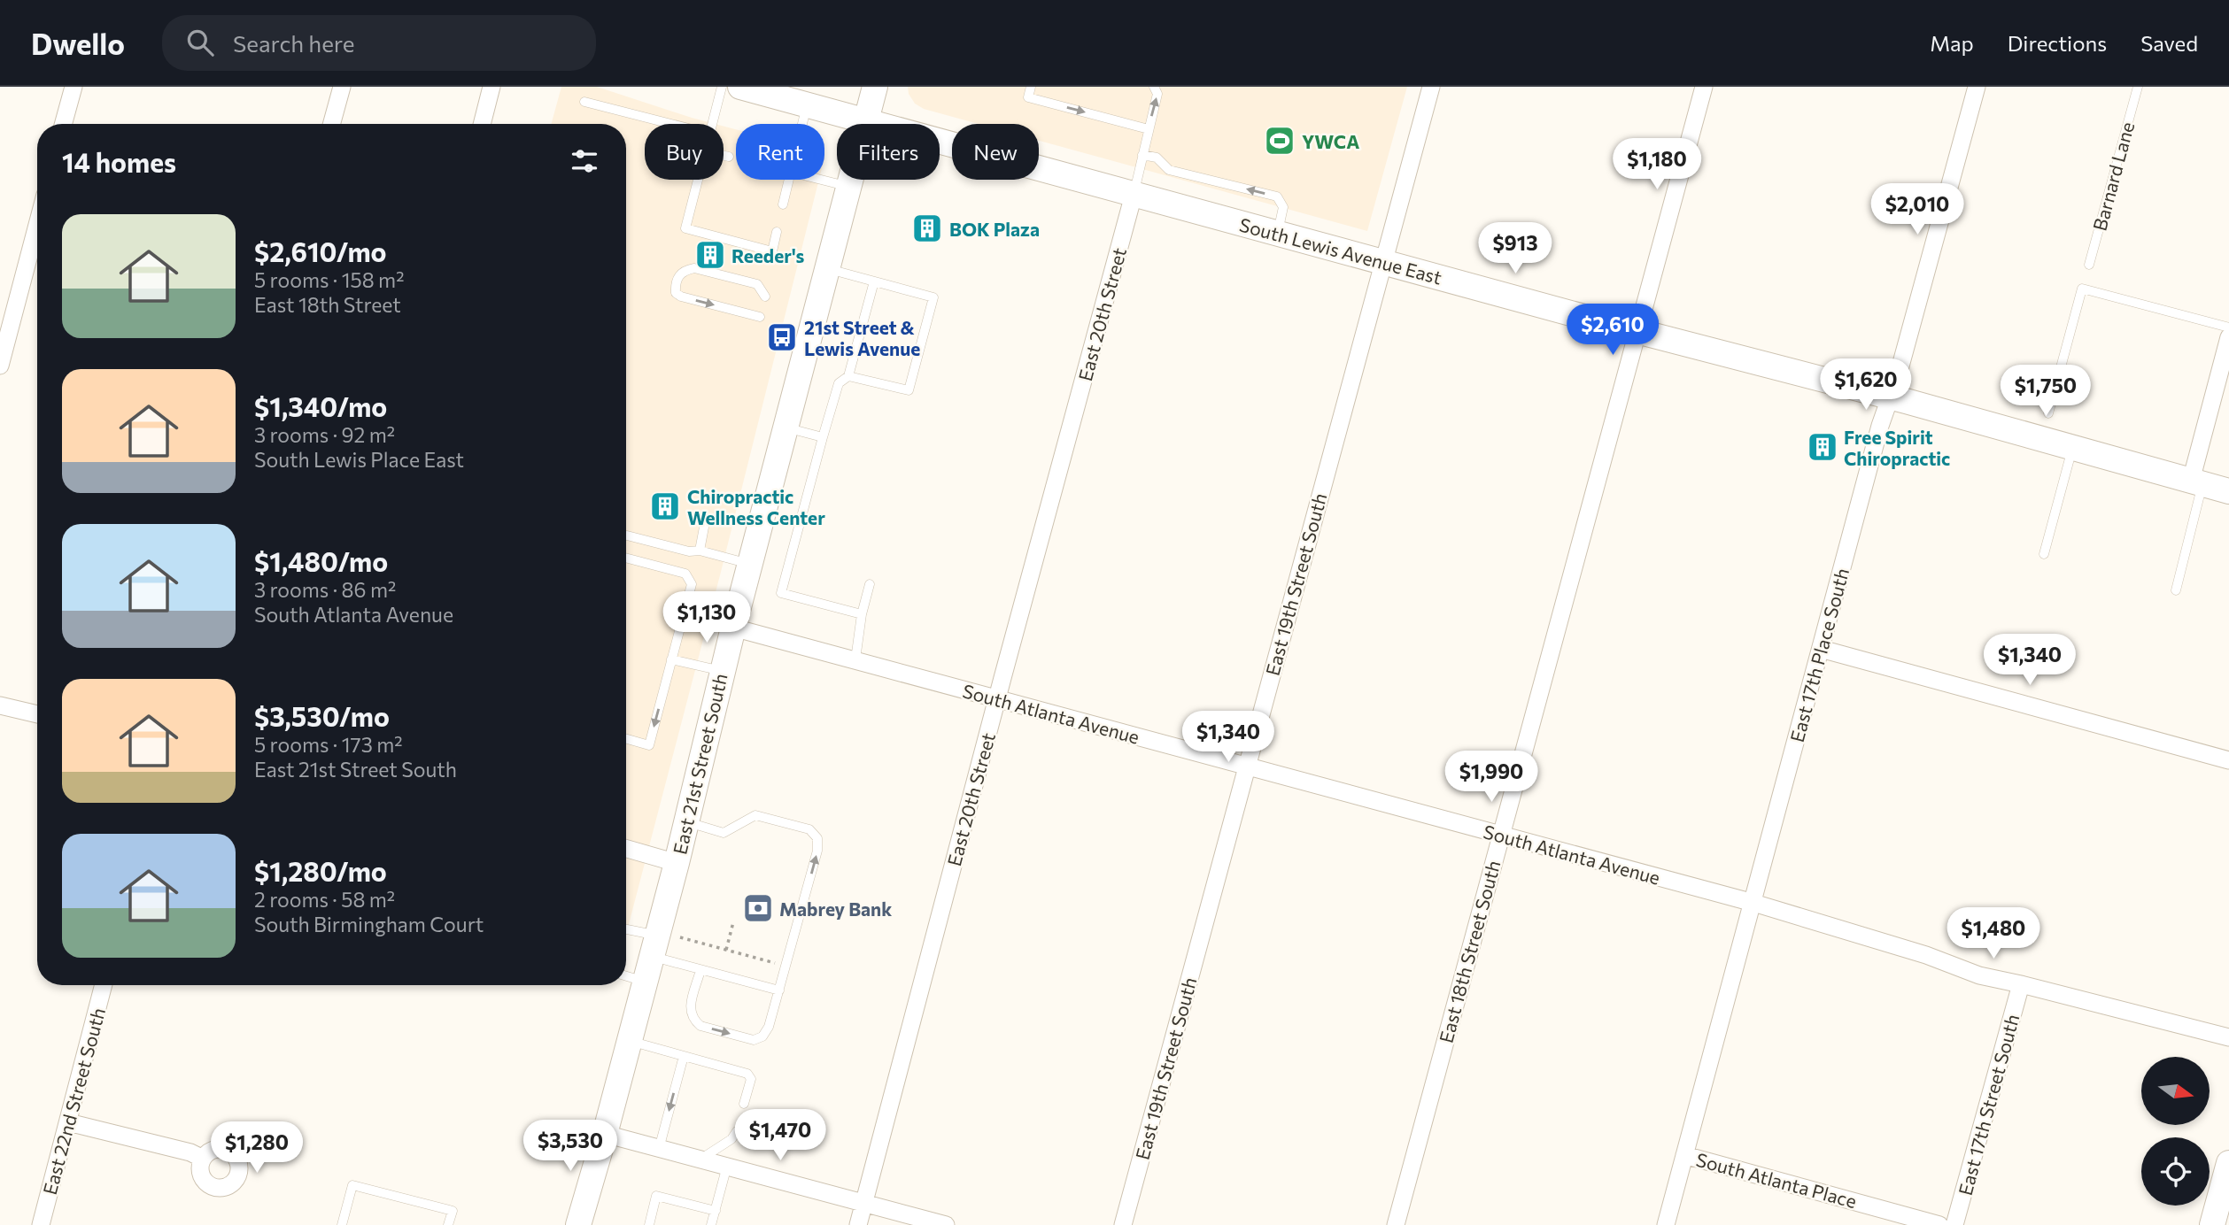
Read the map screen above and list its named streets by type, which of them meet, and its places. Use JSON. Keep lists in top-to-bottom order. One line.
{"streets":{"main road":["South Lewis Avenue East","East 21st Street South"],"street":["East 20th Street","East 19th Street South","East 17th Place South","South Atlanta Avenue","East 18th Street South","East 22nd Street South","East 17th Street South","South Atlanta Place"],"lane":["Barnard Lane"]},"crossings":[["South Lewis Avenue East","East 20th Street"],["South Lewis Avenue East","East 19th Street South"],["South Lewis Avenue East","East 17th Place South"],["South Lewis Avenue East","East 21st Street South"],["South Lewis Avenue East","East 18th Street South"],["East 20th Street","South Atlanta Avenue"],["East 19th Street South","South Atlanta Avenue"],["East 17th Place South","South Atlanta Avenue"],["East 17th Place South","South Atlanta Place"],["South Atlanta Avenue","East 21st Street South"],["South Atlanta Avenue","East 18th Street South"],["South Atlanta Avenue","East 17th Street South"]],"places":{"sports":["YWCA"],"building":["BOK Plaza","Reeder's","Free Spirit Chiropractic","Chiropractic Wellness Center"],"bus stop":["21st Street & Lewis Avenue"],"bank":["Mabrey Bank"]},"north":"right","page":{"header":"Dwello","search":"Search here","nav":["Map","Directions","Saved"],"chip":["Buy","Rent","Filters","New"],"heading":"14 homes","price":["$1,180","$2,010","$913","$2,610","$1,620","$1,750","$1,130","$1,340","$1,340","$1,990","$1,480","$1,470","$3,530","$1,280"],"list":[{"name":"$2,610/mo","note":"5 rooms · 158 m² · East 18th Street"},{"name":"$1,340/mo","note":"3 rooms · 92 m² · South Lewis Place East"},{"name":"$1,480/mo","note":"3 rooms · 86 m² · South Atlanta Avenue"},{"name":"$3,530/mo","note":"5 rooms · 173 m² · East 21st Street South"},{"name":"$1,280/mo","note":"2 rooms · 58 m² · South Birmingham Court"}]}}
